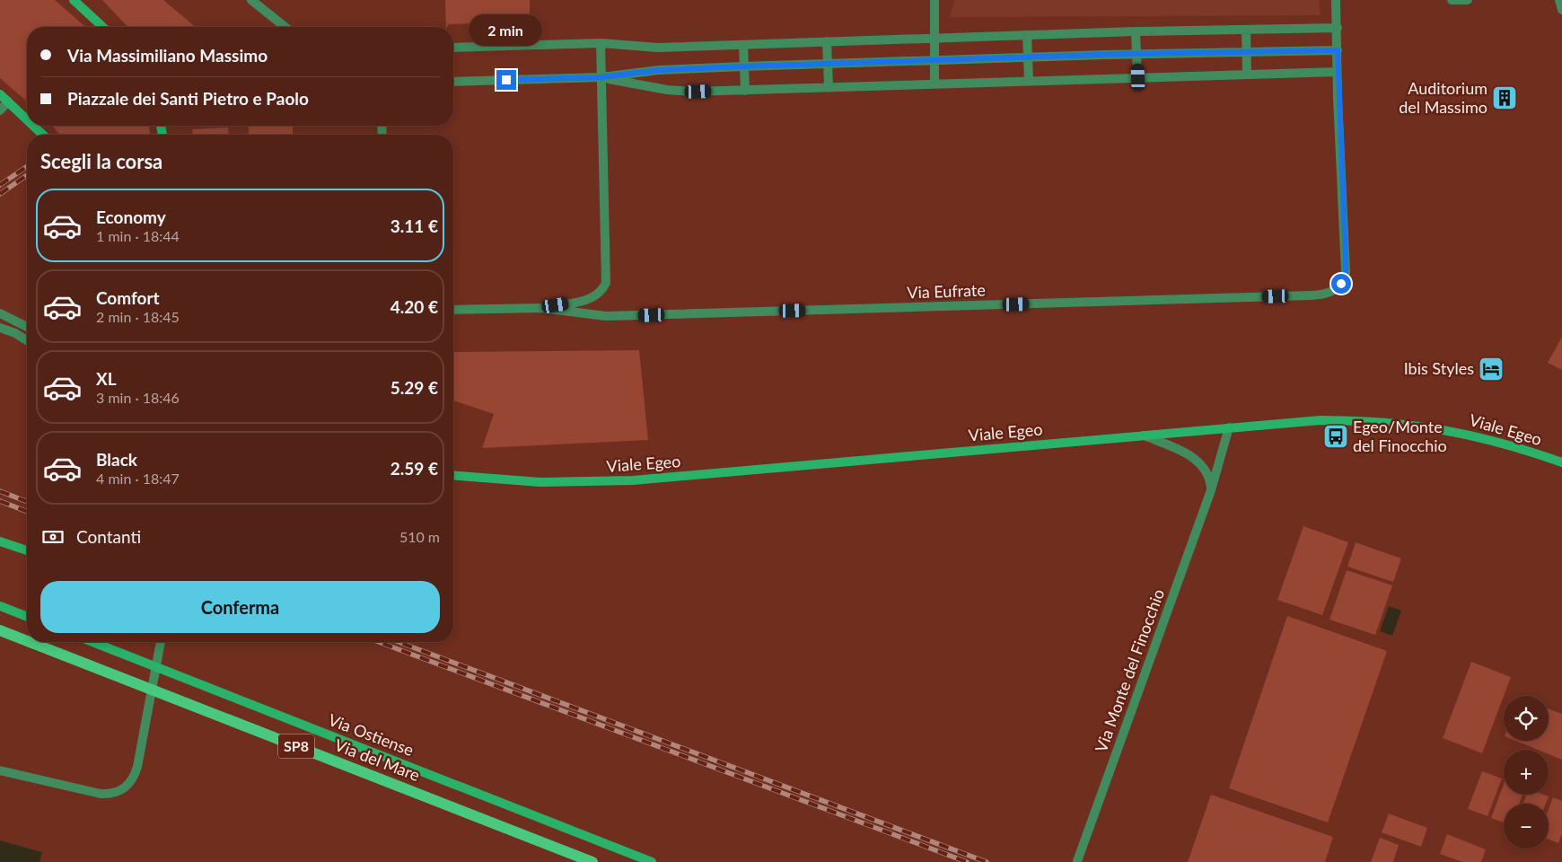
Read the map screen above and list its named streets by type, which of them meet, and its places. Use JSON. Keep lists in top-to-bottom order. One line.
{"streets":{"main road":["Viale Egeo","Via Ostiense","SP8","Via del Mare"],"street":["Via Eufrate","Via Monte del Finocchio"]},"crossings":[["Viale Egeo","Via Monte del Finocchio"]],"places":{"building":["Auditorium del Massimo"],"hotel":["Ibis Styles"],"bus stop":["Egeo/Monte del Finocchio"]},"page":{"bubble":"2 min","banner":["Via Massimiliano Massimo","Piazzale dei Santi Pietro e Paolo"],"heading":"Scegli la corsa","list":[{"name":"Economy","note":"1 min · 18:44","value":"3.11 €"},{"name":"Comfort","note":"2 min · 18:45","value":"4.20 €"},{"name":"XL","note":"3 min · 18:46","value":"5.29 €"},{"name":"Black","note":"4 min · 18:47","value":"2.59 €"}],"pay":["Contanti","510 m"],"buttons":"Conferma","map_buttons":["+","−"]}}
